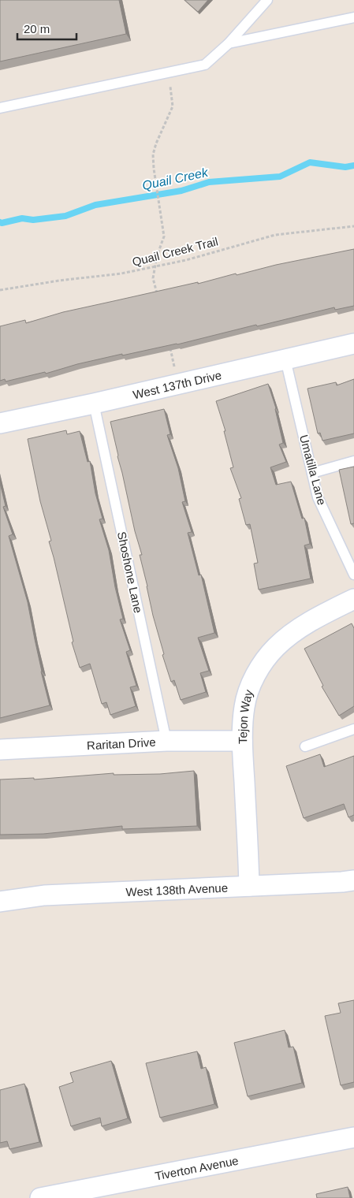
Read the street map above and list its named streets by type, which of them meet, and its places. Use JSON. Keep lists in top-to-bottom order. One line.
{"streets":{"street":["West 137th Drive","Tejon Way","Raritan Drive","West 138th Avenue","Tiverton Avenue"],"lane":["Umatilla Lane","Shoshone Lane"],"path":["Quail Creek Trail"]},"crossings":[["West 137th Drive","Umatilla Lane"],["West 137th Drive","Shoshone Lane"],["Shoshone Lane","Raritan Drive"],["Tejon Way","Raritan Drive"],["Tejon Way","West 138th Avenue"]],"water":["Quail Creek"],"scale_bar":"20 m"}
